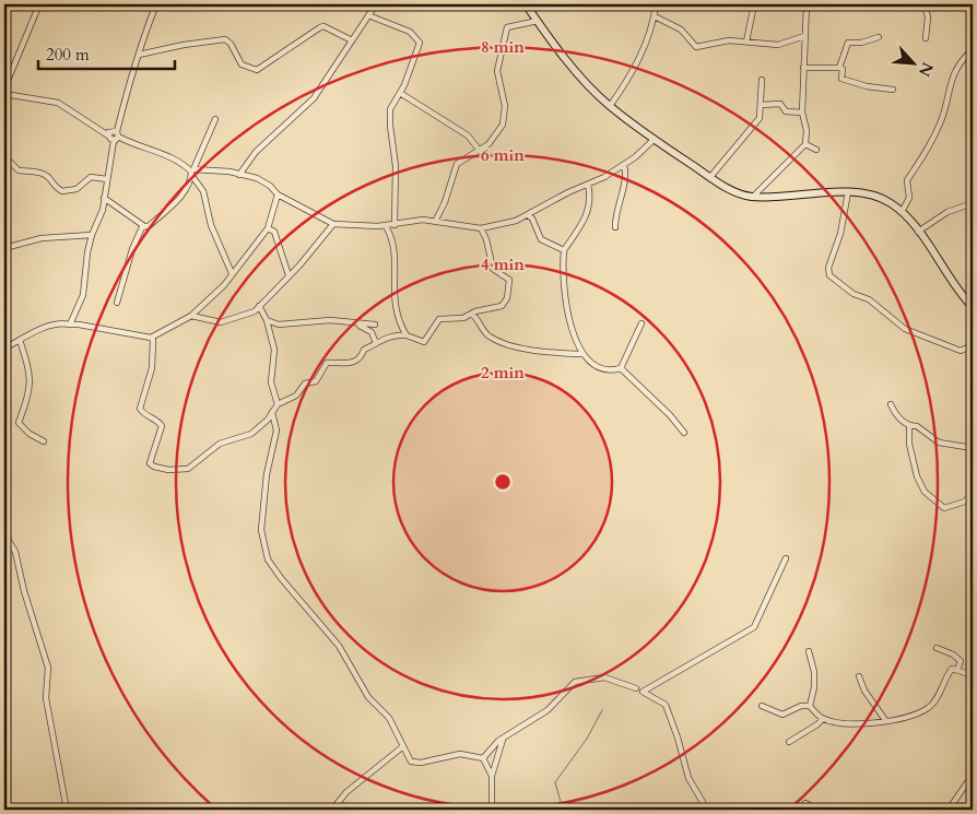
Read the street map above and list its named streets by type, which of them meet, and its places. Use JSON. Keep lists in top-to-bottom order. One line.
{"scale_bar":"200 m","north":"bottom right","rings":["8 min","6 min","4 min","2 min"]}
